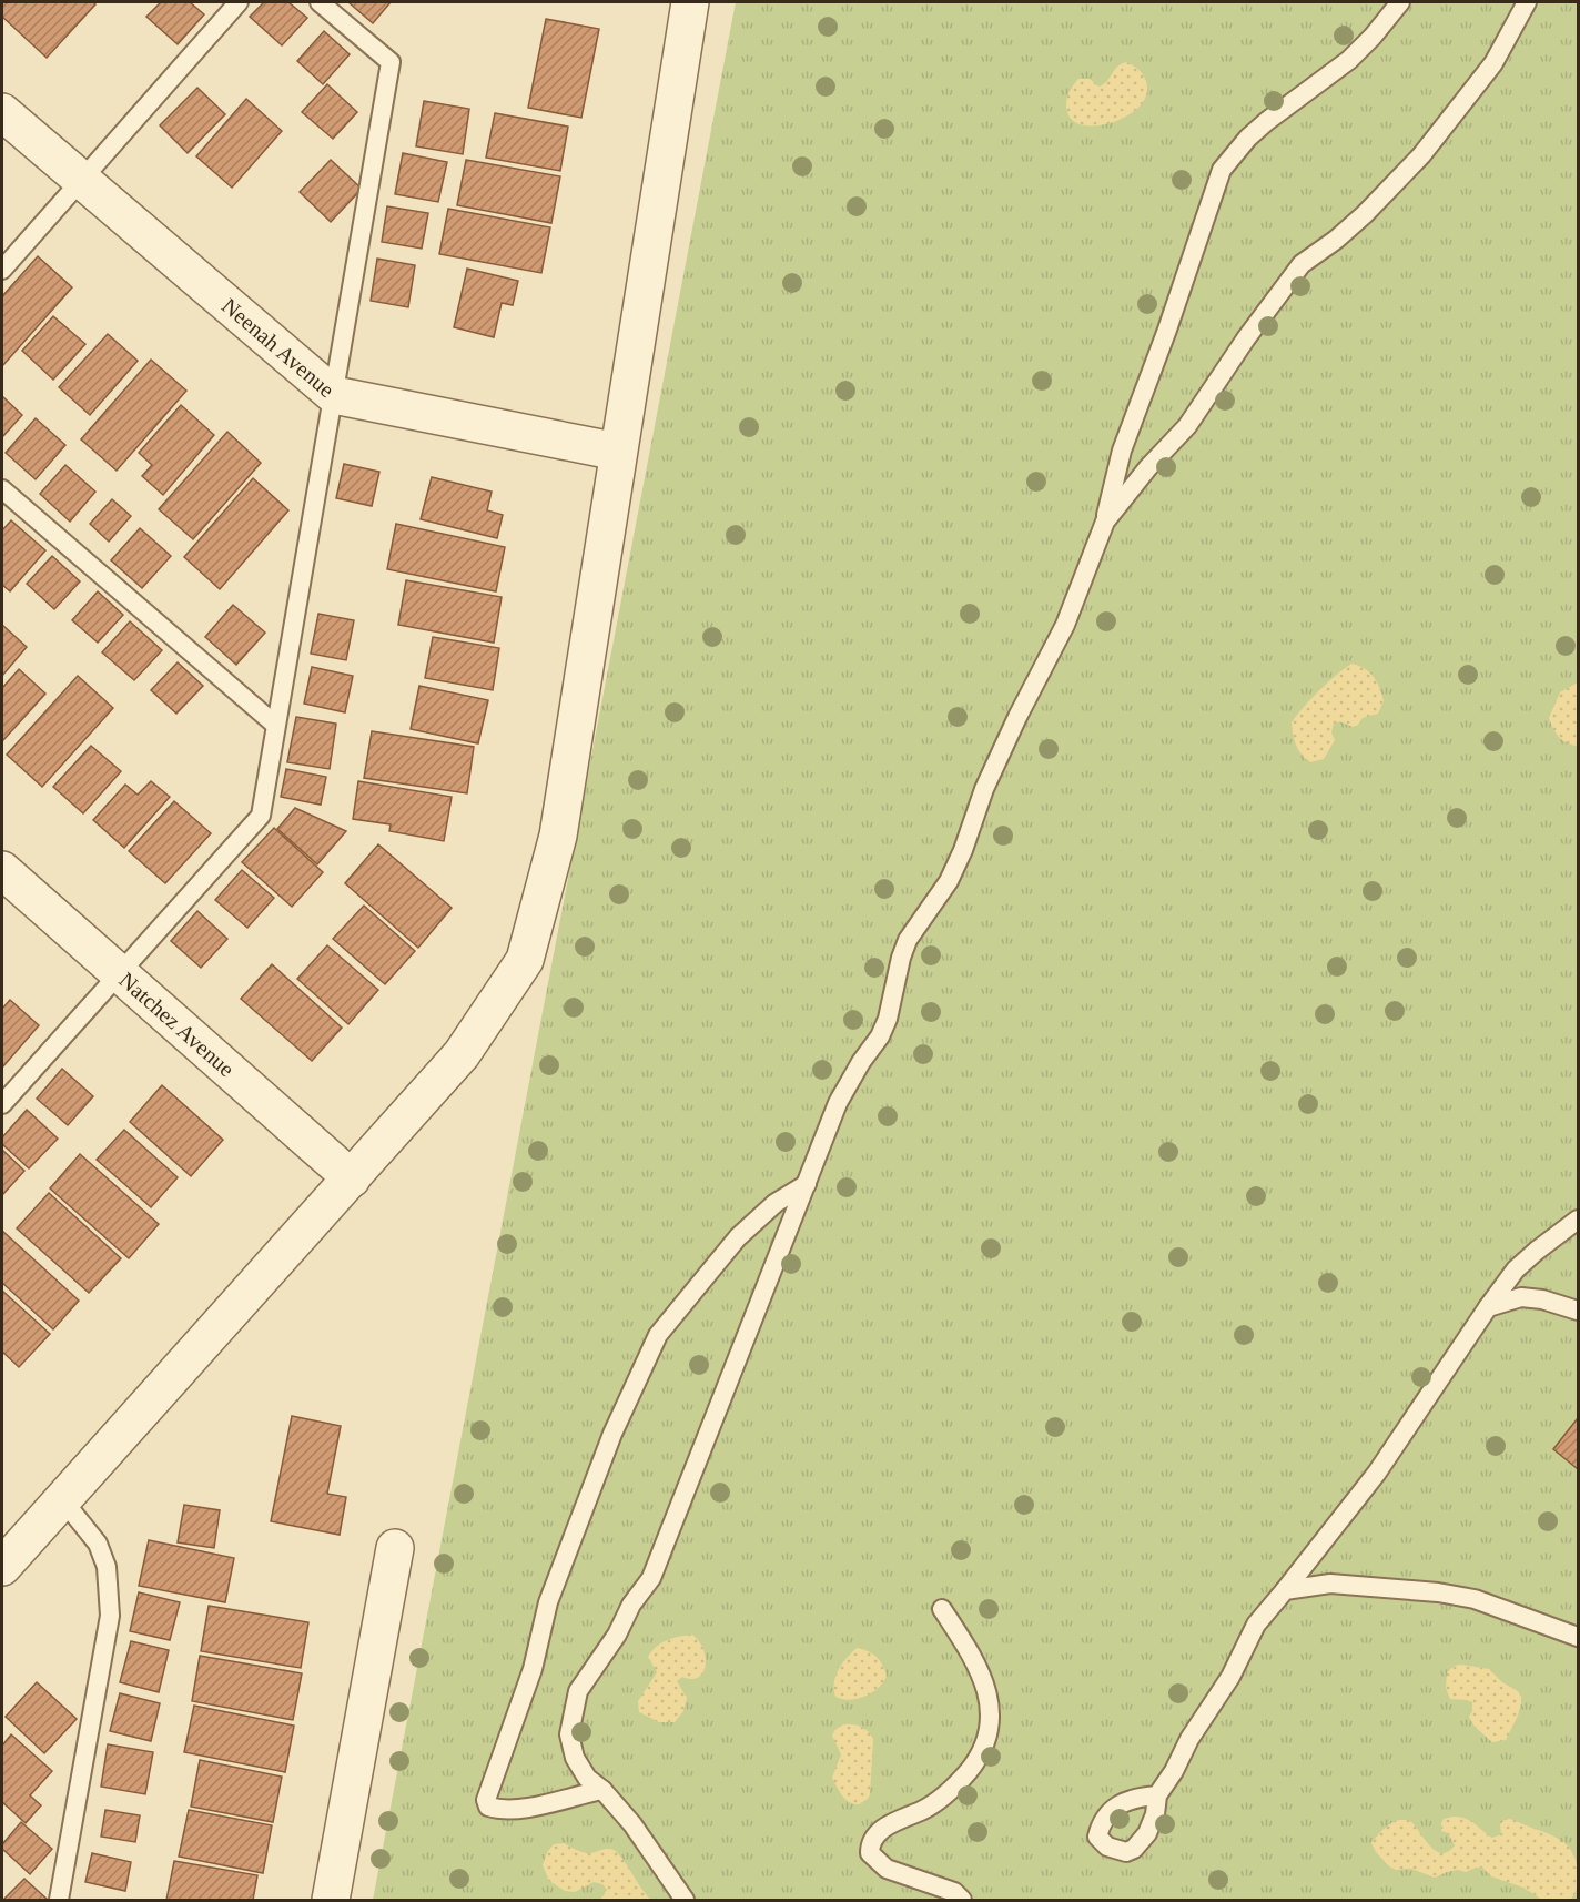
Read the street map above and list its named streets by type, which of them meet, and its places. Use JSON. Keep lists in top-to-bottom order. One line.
{"streets":{"street":["Neenah Avenue","Natchez Avenue"]}}
